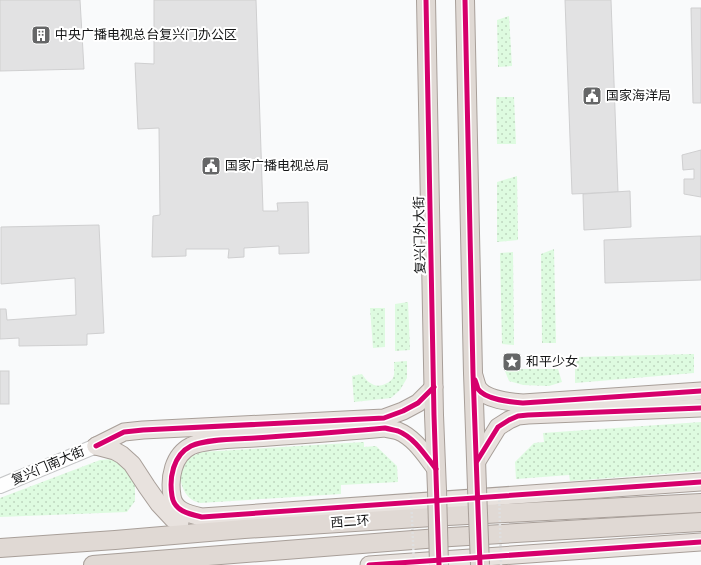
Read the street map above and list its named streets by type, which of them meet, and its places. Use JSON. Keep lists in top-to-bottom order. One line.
{"streets":{"highway":["复兴门外大街","西二环"],"street":["复兴门南大街"]},"places":{"building":["中央广播电视总台复兴门办公区"],"public building":["国家海洋局","国家广播电视总局"],"place":["和平少女"]}}
